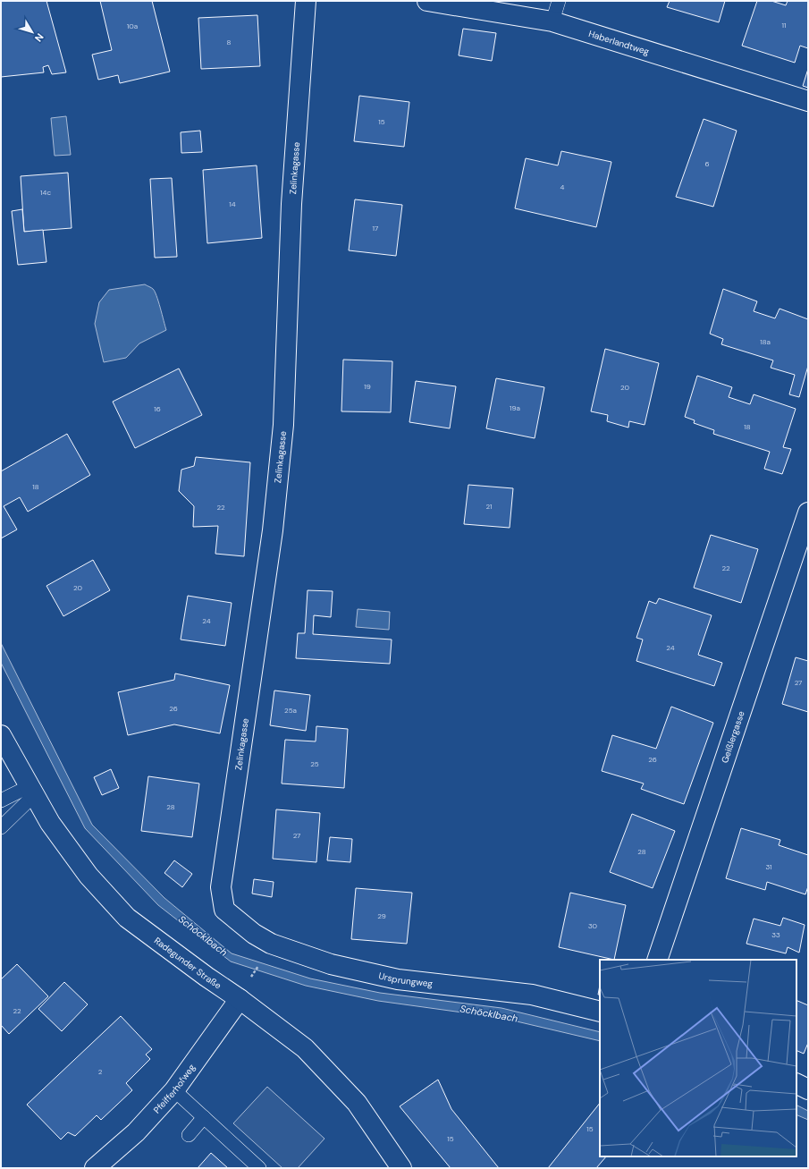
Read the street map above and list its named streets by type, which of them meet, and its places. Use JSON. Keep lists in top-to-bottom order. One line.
{"streets":{"street":["Haberlandtweg","Zelinkagasse","Geißlergasse","Radegunder Straße","Ursprungweg","Pfeifferhofweg"]},"crossings":[["Zelinkagasse","Ursprungweg"],["Radegunder Straße","Pfeifferhofweg"]],"water":["Schöcklbach"],"house_numbers":["11","10a","8","15","6","4","14c","14","17","18a","19","20","19a","16","18","18","21","22","22","20","24","24","27","26","25a","26","25","28","27","28","31","29","30","33","22","2","15","15"],"north":"bottom right"}
